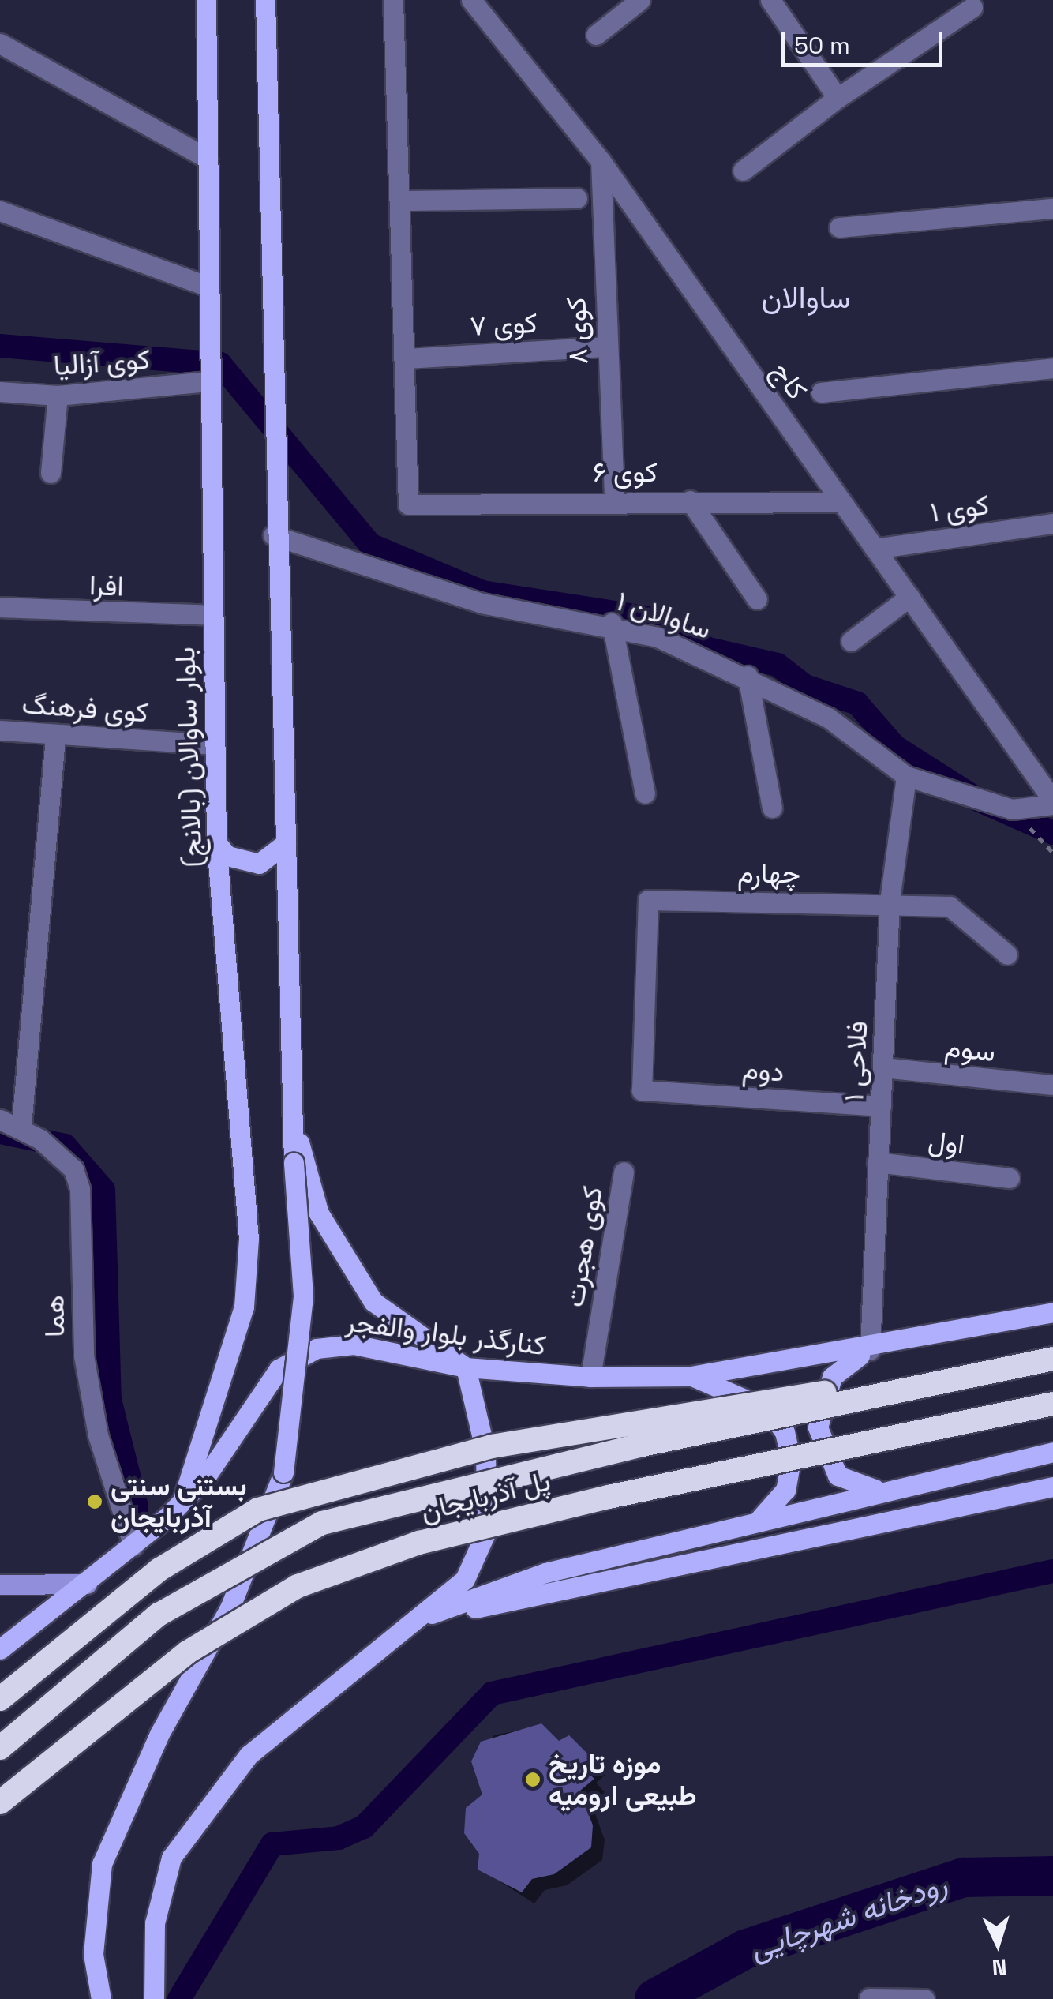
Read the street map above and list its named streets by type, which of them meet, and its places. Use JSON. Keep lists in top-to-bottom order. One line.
{"streets":{"highway":["پل آذربایجان"],"main road":["بلوار ساوالان (بالانج)","کنارگذر بلوار والفجر"],"street":["کوی ۷","کوی ۸","کوی آزالیا","کاج","کوی ۶","کوی ۱","افرا","ساوالان ۱","کوی فرهنگ","چهارم","سوم","فلاحی ۱","دوم","اول","کوی هجرت","هما"]},"crossings":[["کوی ۷","کوی ۸"],["کوی ۷","کوی ۶"],["کوی ۸","کاج"],["کوی ۸","کوی ۶"],["کوی آزالیا","بلوار ساوالان (بالانج)"],["کاج","کوی ۶"],["کاج","کوی ۱"],["کاج","ساوالان ۱"],["افرا","بلوار ساوالان (بالانج)"],["ساوالان ۱","فلاحی ۱"],["کوی فرهنگ","بلوار ساوالان (بالانج)"],["بلوار ساوالان (بالانج)","کنارگذر بلوار والفجر"],["چهارم","فلاحی ۱"],["چهارم","دوم"],["سوم","فلاحی ۱"],["فلاحی ۱","دوم"],["فلاحی ۱","اول"],["فلاحی ۱","کنارگذر بلوار والفجر"],["کوی هجرت","کنارگذر بلوار والفجر"],["هما","کنارگذر بلوار والفجر"]],"districts":["ساوالان"],"water":["رودخانه شهرچایی"],"places":["بستنی سنتی آذربایجان","موزه تاریخ طبیعی ارومیه"],"scale_bar":"50 m","north":"bottom"}
